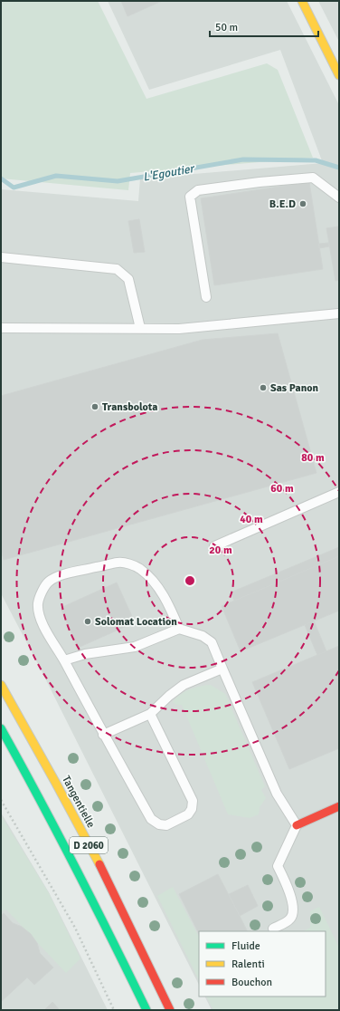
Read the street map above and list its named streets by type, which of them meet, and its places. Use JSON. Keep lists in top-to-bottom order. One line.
{"streets":{"main road":["Tangentielle","D 2060"]},"water":["L'Egoutier"],"places":["B.E.D","Sas Panon","Transbolota","Solomat Location"],"legend":["Fluide","Ralenti","Bouchon"],"scale_bar":"50 m","rings":["80 m","60 m","40 m","20 m"]}
